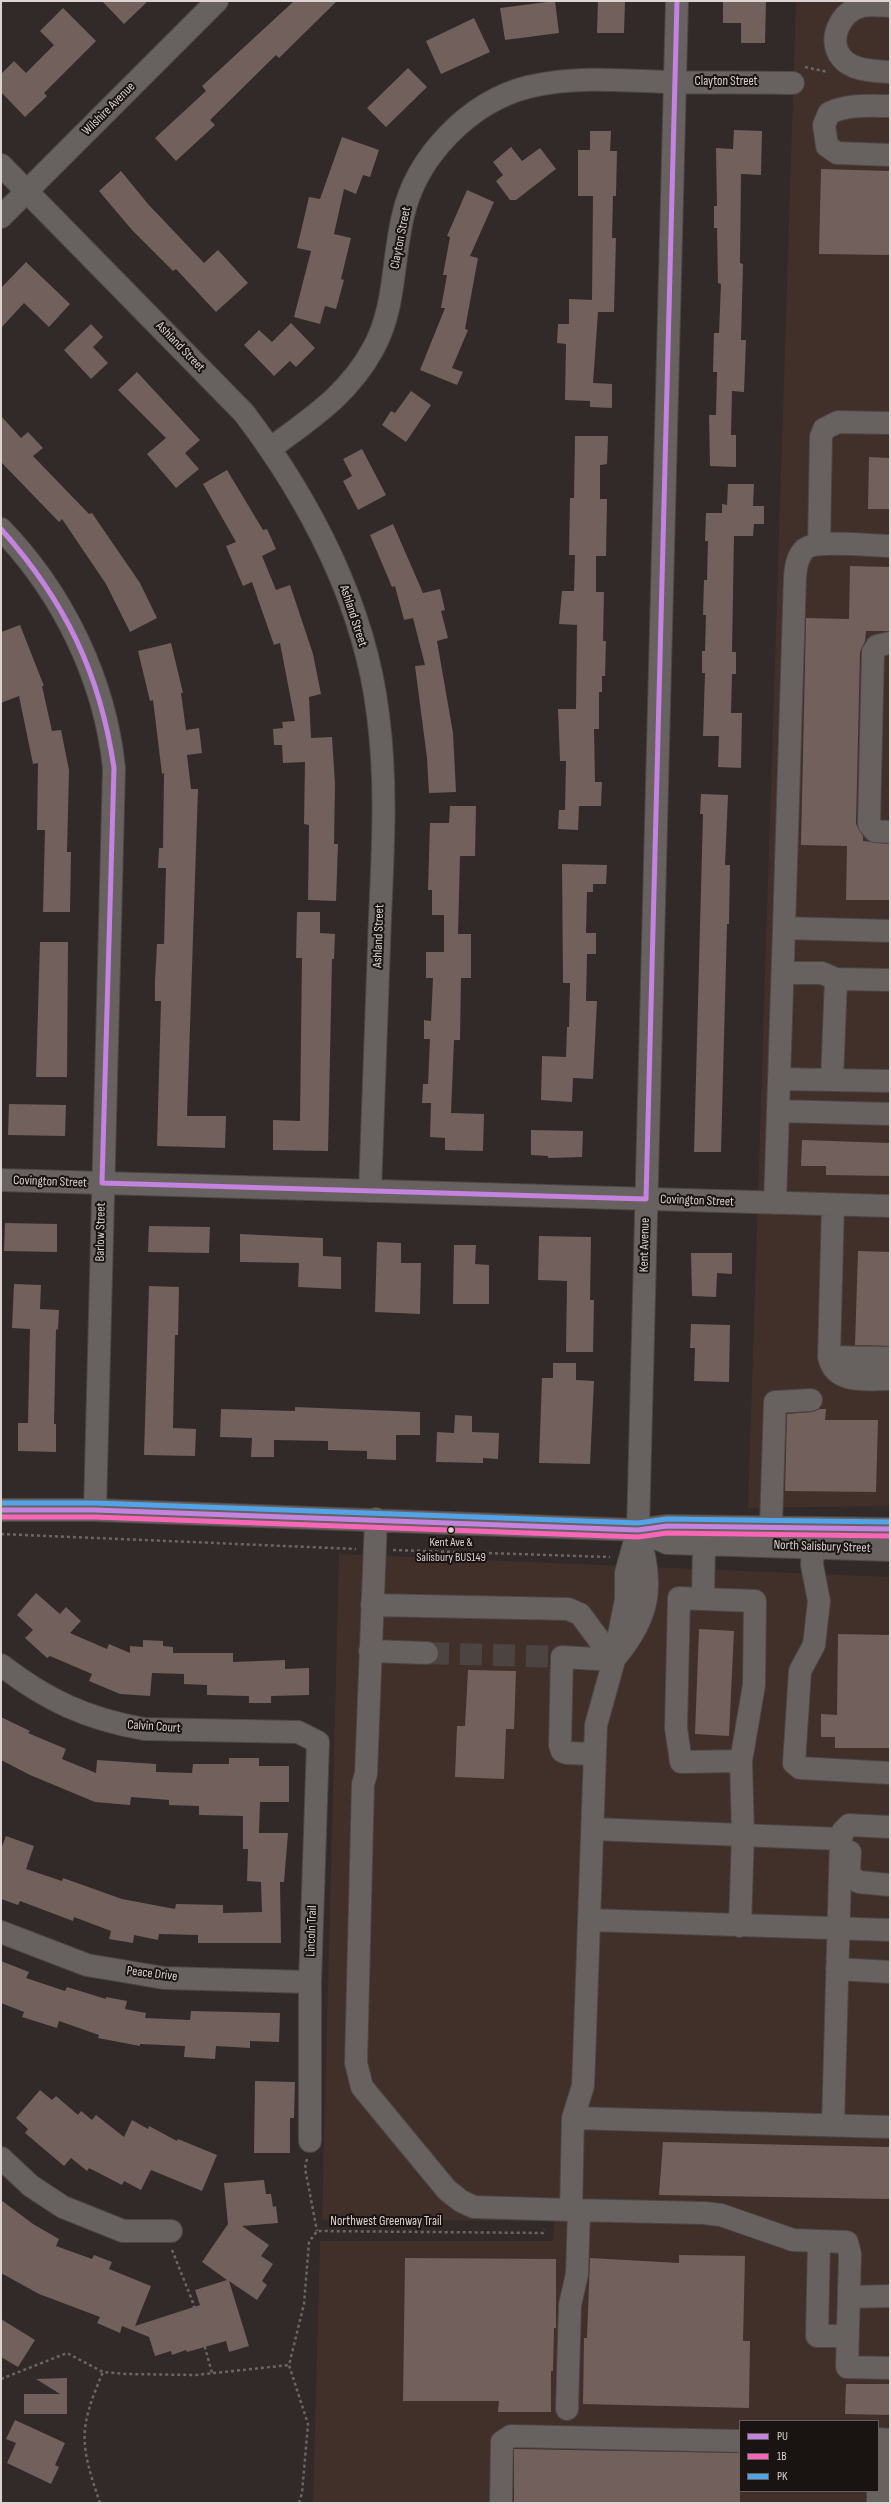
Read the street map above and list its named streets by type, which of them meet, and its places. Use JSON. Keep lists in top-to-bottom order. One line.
{"streets":{"street":["Clayton Street","Wilshire Avenue","Ashland Street","Covington Street","Barlow Street","Kent Avenue","North Salisbury Street","Calvin Court","Lincoln Trail","Peace Drive"],"path":["Northwest Greenway Trail"]},"crossings":[["Clayton Street","Ashland Street"],["Clayton Street","Kent Avenue"],["Wilshire Avenue","Ashland Street"],["Ashland Street","Covington Street"],["Covington Street","Barlow Street"],["Covington Street","Kent Avenue"],["Barlow Street","North Salisbury Street"],["Kent Avenue","North Salisbury Street"],["Calvin Court","Lincoln Trail"],["Lincoln Trail","Peace Drive"]],"places":["Kent Ave & Salisbury BUS149"],"lines":["transit line PU","transit line PK","transit line 1B"],"legend":["PU","1B","PK"]}
